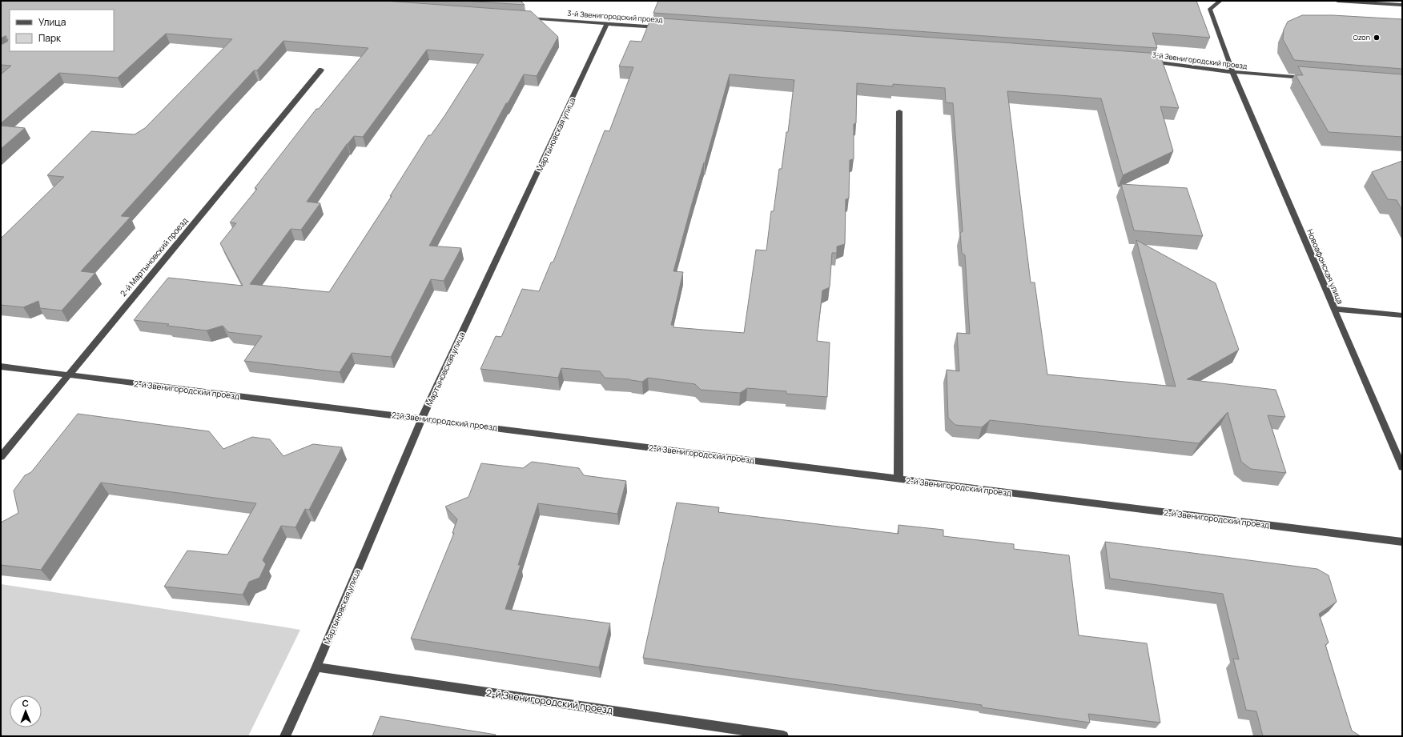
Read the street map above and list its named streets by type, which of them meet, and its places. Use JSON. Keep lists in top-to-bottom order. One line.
{"streets":{"street":["3-й Звенигородский проезд","Мартыновская улица","2-й Мартыновский проезд","Новоафонская улица","2-й Звенигородский проезд"]},"crossings":[["3-й Звенигородский проезд","Мартыновская улица"],["3-й Звенигородский проезд","Новоафонская улица"],["Мартыновская улица","2-й Звенигородский проезд"],["2-й Мартыновский проезд","2-й Звенигородский проезд"]],"places":["Ozon"],"legend":["Улица","Парк"],"north":"top"}
